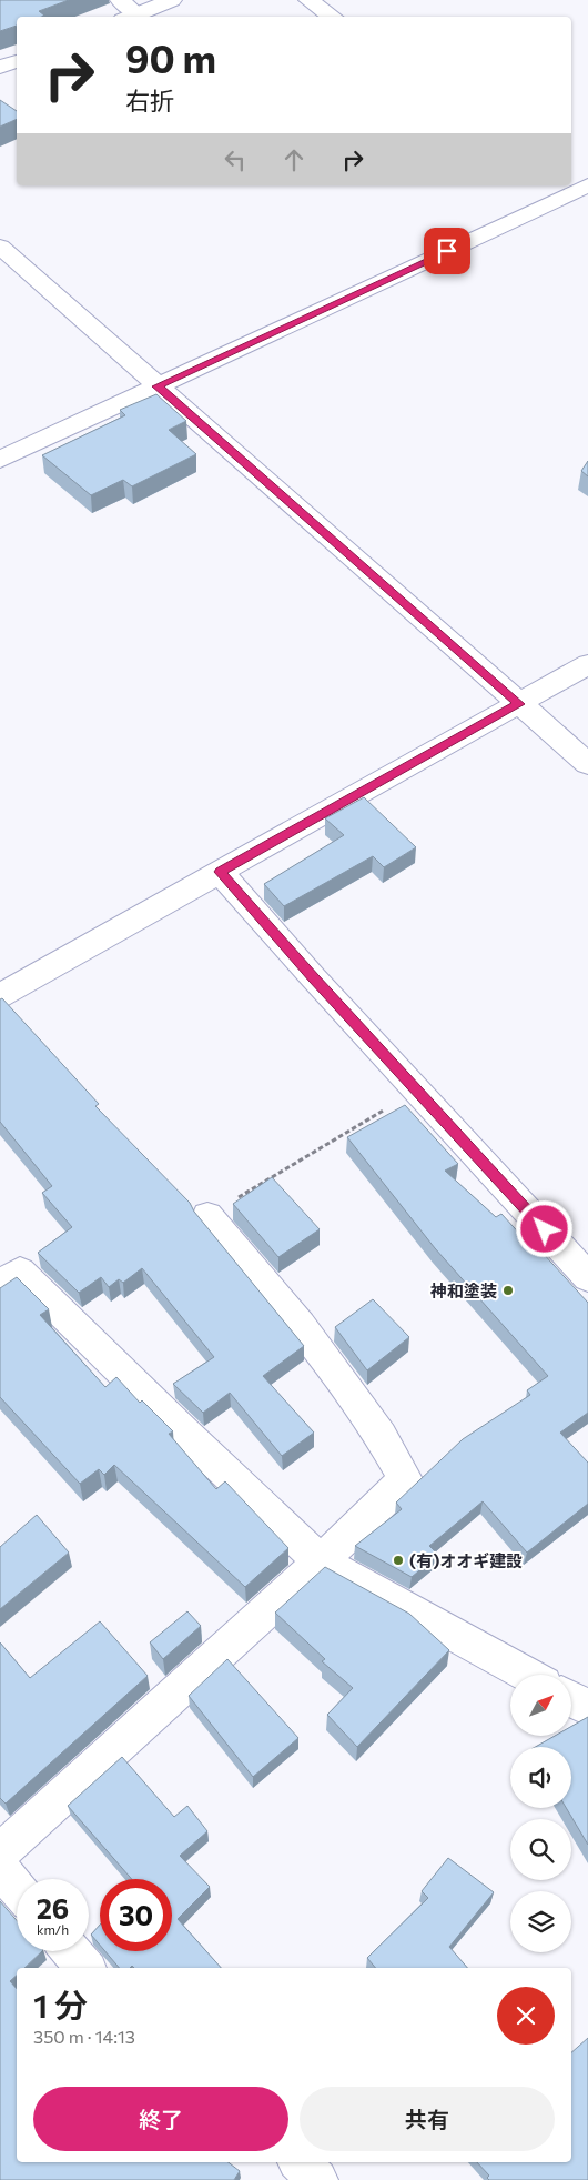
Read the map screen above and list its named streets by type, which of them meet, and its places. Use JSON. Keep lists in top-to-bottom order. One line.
{"places":["神和塗装","(有)オオギ建設"],"north":"top right","page":{"turn":["90 m","右折"],"speed":"26 km/h","limit":"30","heading":["1 分","350 m · 14:13"],"buttons":["終了","共有"]}}
